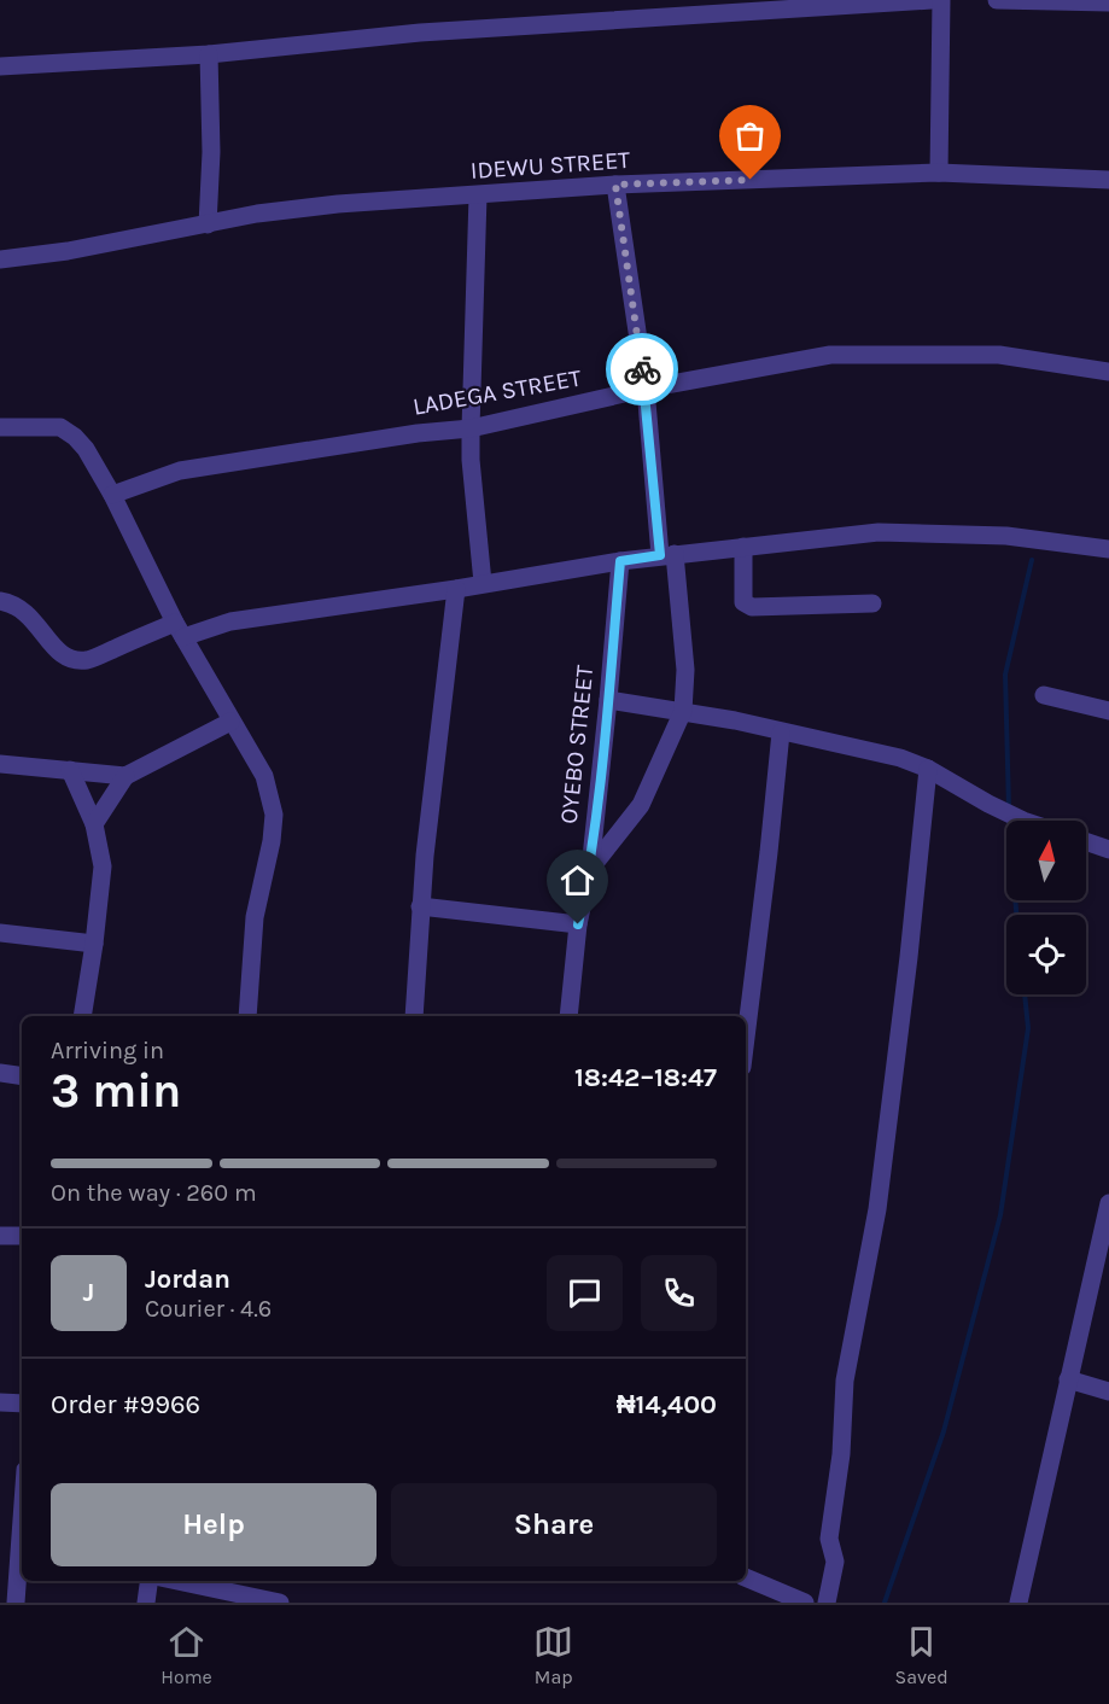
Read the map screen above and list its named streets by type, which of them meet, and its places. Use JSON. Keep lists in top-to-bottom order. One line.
{"streets":{"street":["IDEWU STREET","LADEGA STREET","OYEBO STREET"]},"north":"top","page":{"heading":["3 min","Arriving in","18:42–18:47"],"panel":["Jordan","Courier · 4.6","Order #9966","₦14,400"],"bar":"On the way · 260 m","round":"J","buttons":["Help","Share"],"tabs":["Home","Map","Saved"]}}
